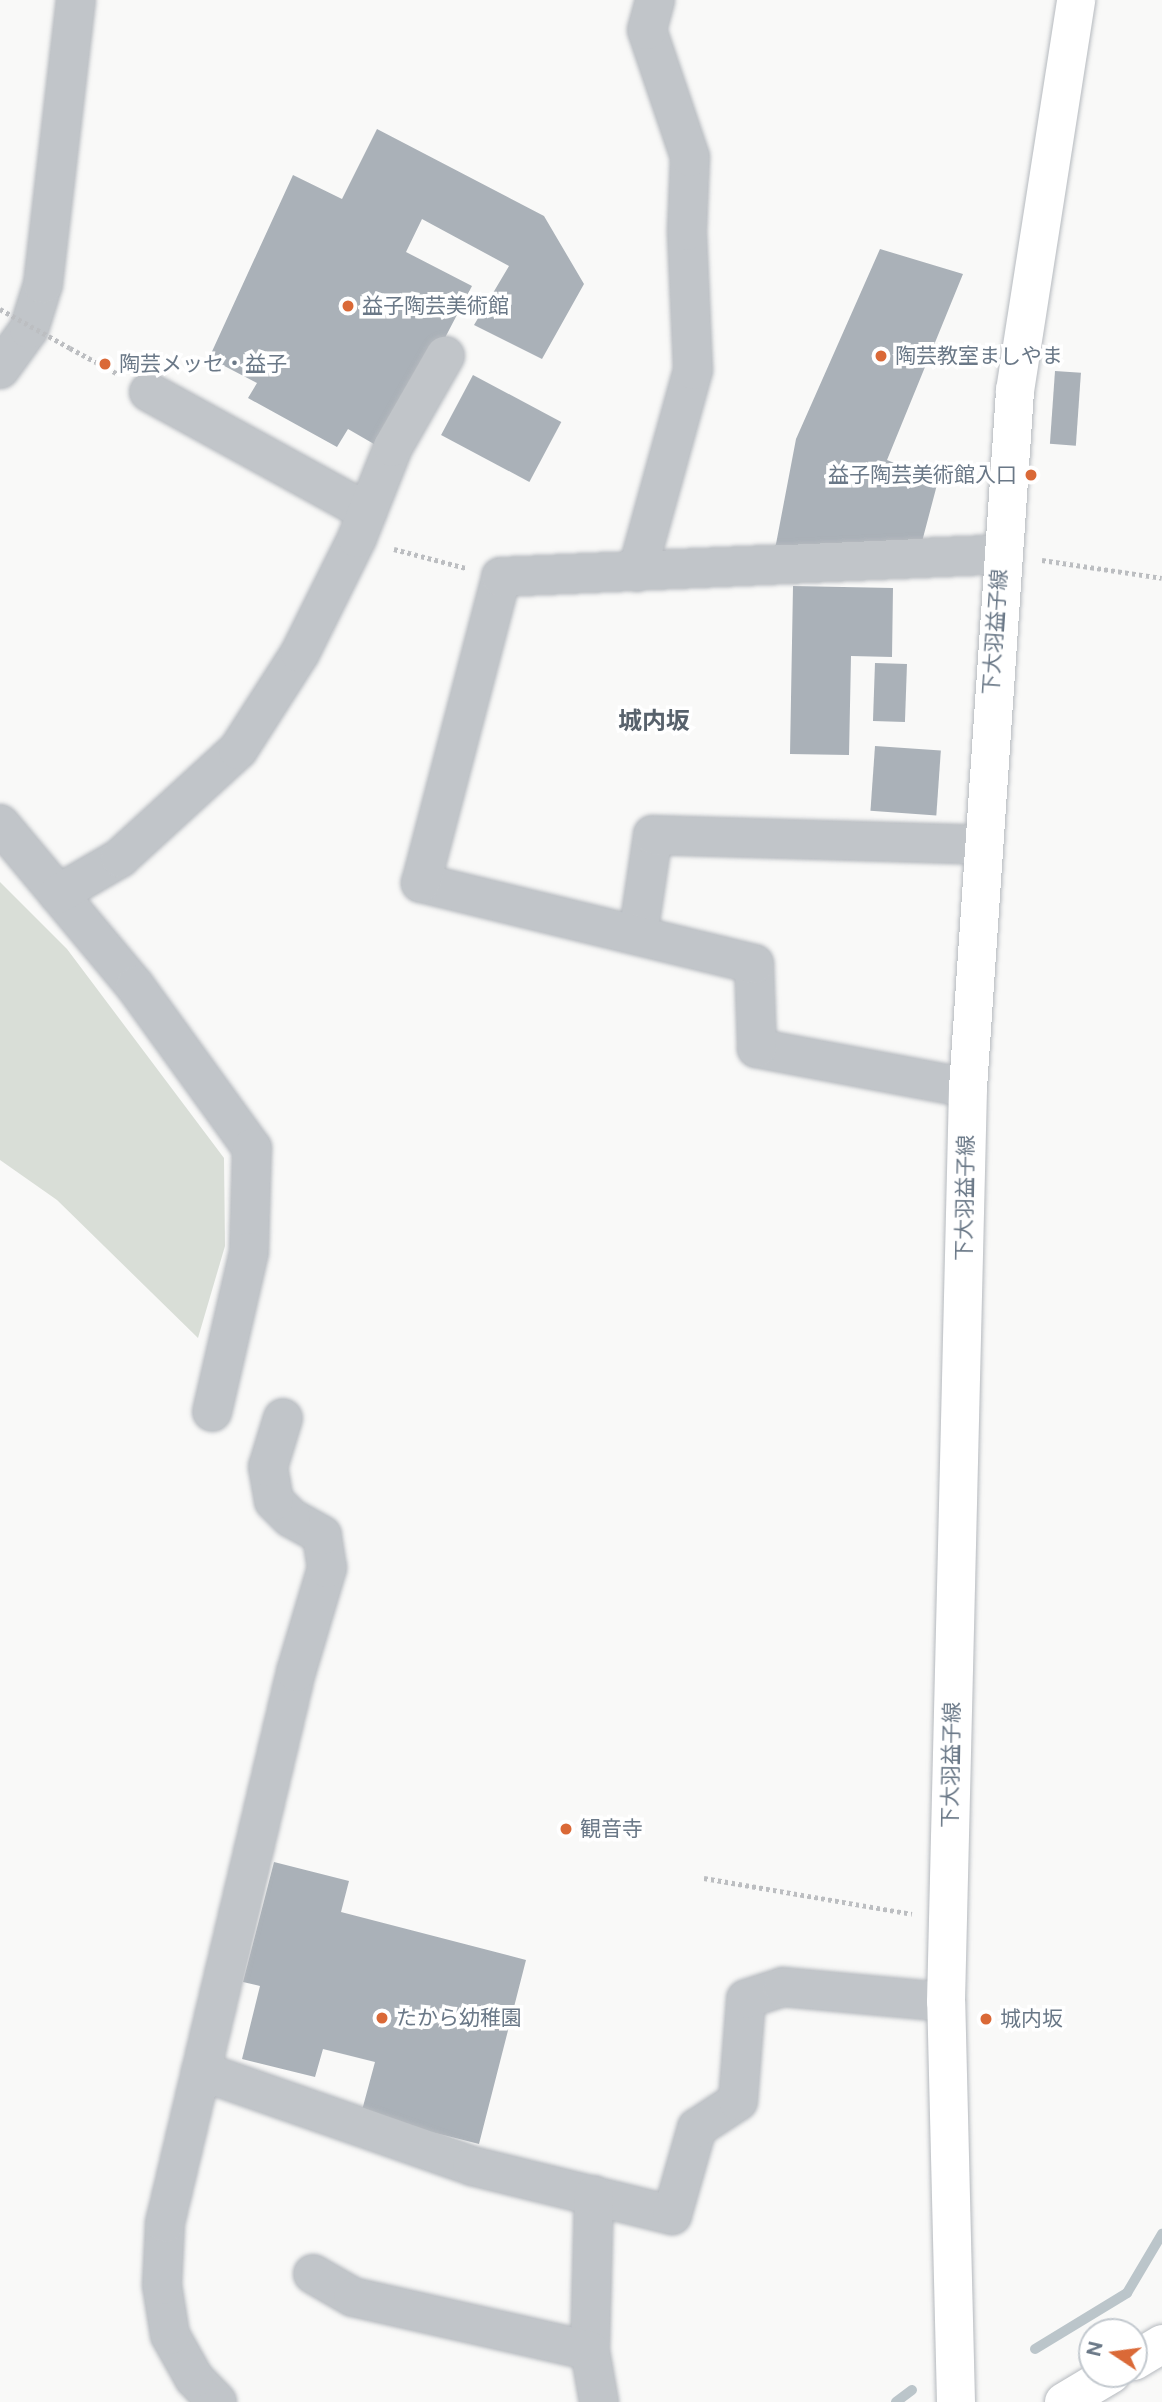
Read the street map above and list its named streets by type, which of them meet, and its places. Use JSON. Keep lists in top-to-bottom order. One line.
{"streets":{"main road":["下大羽益子線"]},"districts":["城内坂"],"places":["益子陶芸美術館","陶芸教室ましやま","陶芸メッセ・益子","益子陶芸美術館入口","観音寺","たから幼稚園","城内坂"],"north":"left"}
